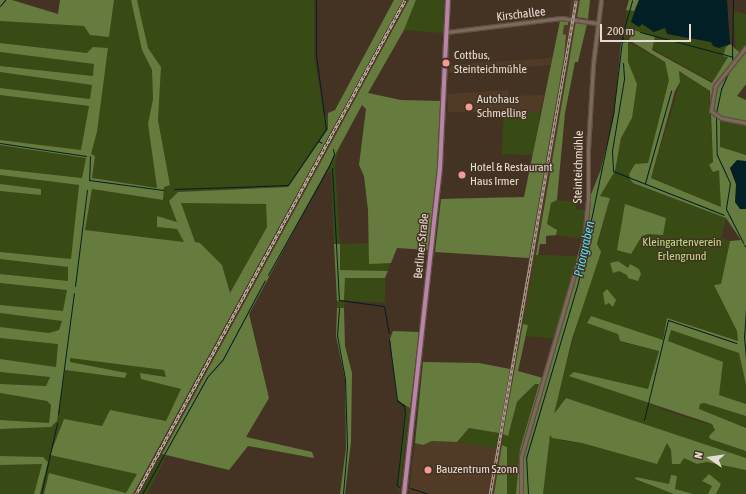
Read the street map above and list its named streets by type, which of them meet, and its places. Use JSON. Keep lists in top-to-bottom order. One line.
{"streets":{"main road":["Berliner Straße"],"street":["Kirschallee","Steinteichmühle"]},"crossings":[["Kirschallee","Steinteichmühle"],["Kirschallee","Berliner Straße"]],"water":["Priorgraben"],"parks":["Kleingartenverein Erlengrund"],"places":["Cottbus, Steinteichmühle","Autohaus Schmelling","Hotel & Restaurant Haus Irmer","Bauzentrum Szonn"],"scale_bar":"200 m","north":"left"}
